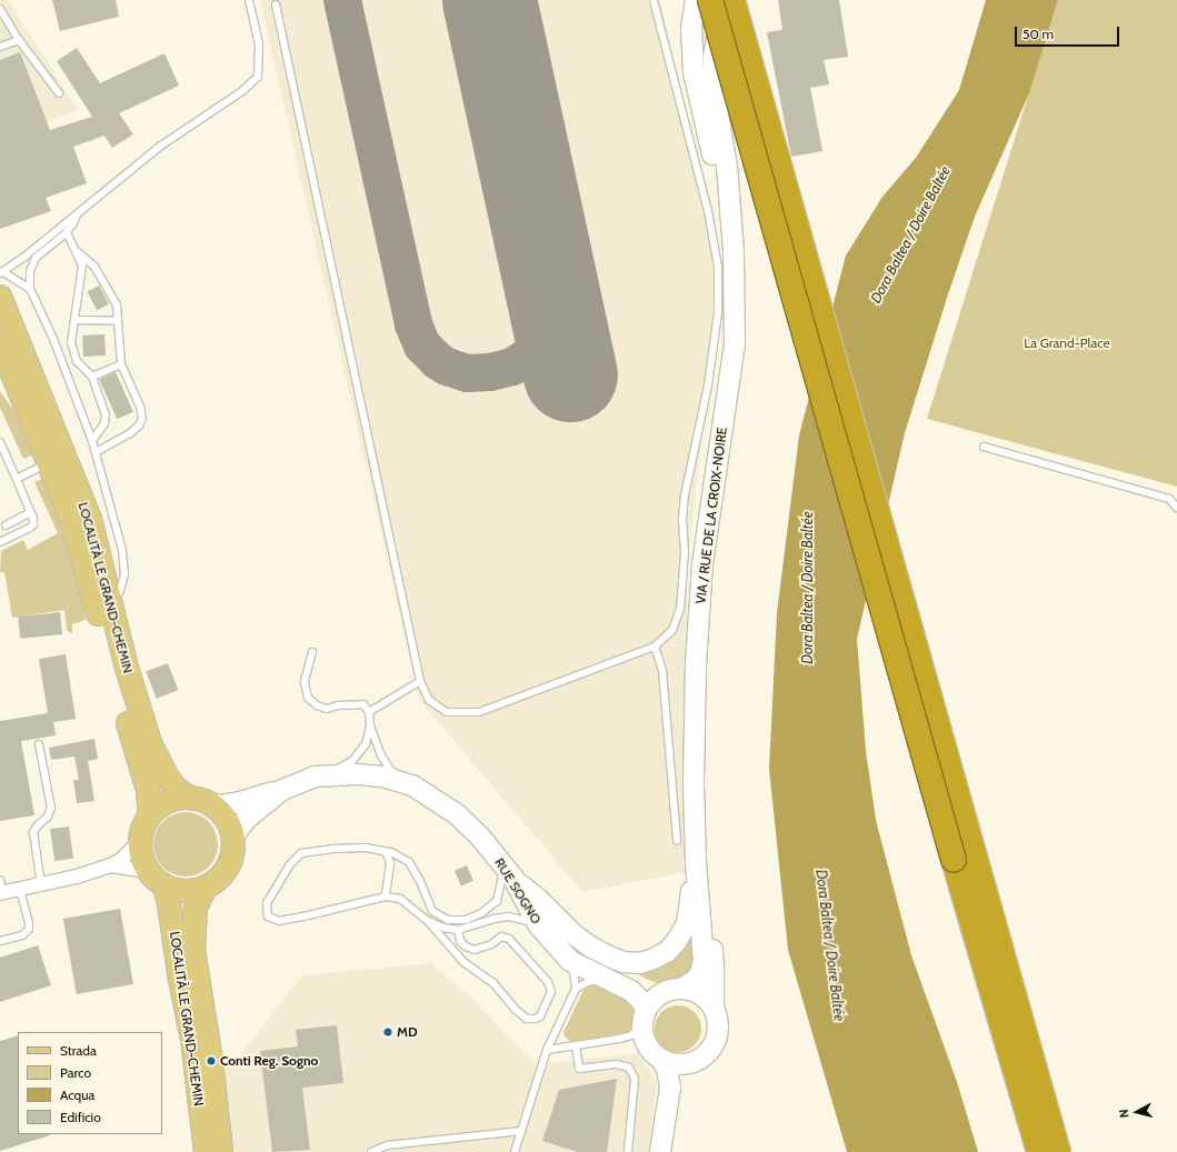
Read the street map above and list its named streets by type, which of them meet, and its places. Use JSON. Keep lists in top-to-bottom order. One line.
{"streets":{"main road":["LOCALITÀ LE GRAND-CHEMIN"],"street":["VIA / RUE DE LA CROIX-NOIRE","RUE SOGNO"]},"crossings":[["VIA / RUE DE LA CROIX-NOIRE","RUE SOGNO"],["LOCALITÀ LE GRAND-CHEMIN","RUE SOGNO"]],"water":["Dora Baltea / Doire Baltée"],"parks":["La Grand-Place"],"places":["MD","Conti Reg. Sogno"],"legend":["Strada","Parco","Acqua","Edificio"],"scale_bar":"50 m","north":"left"}
